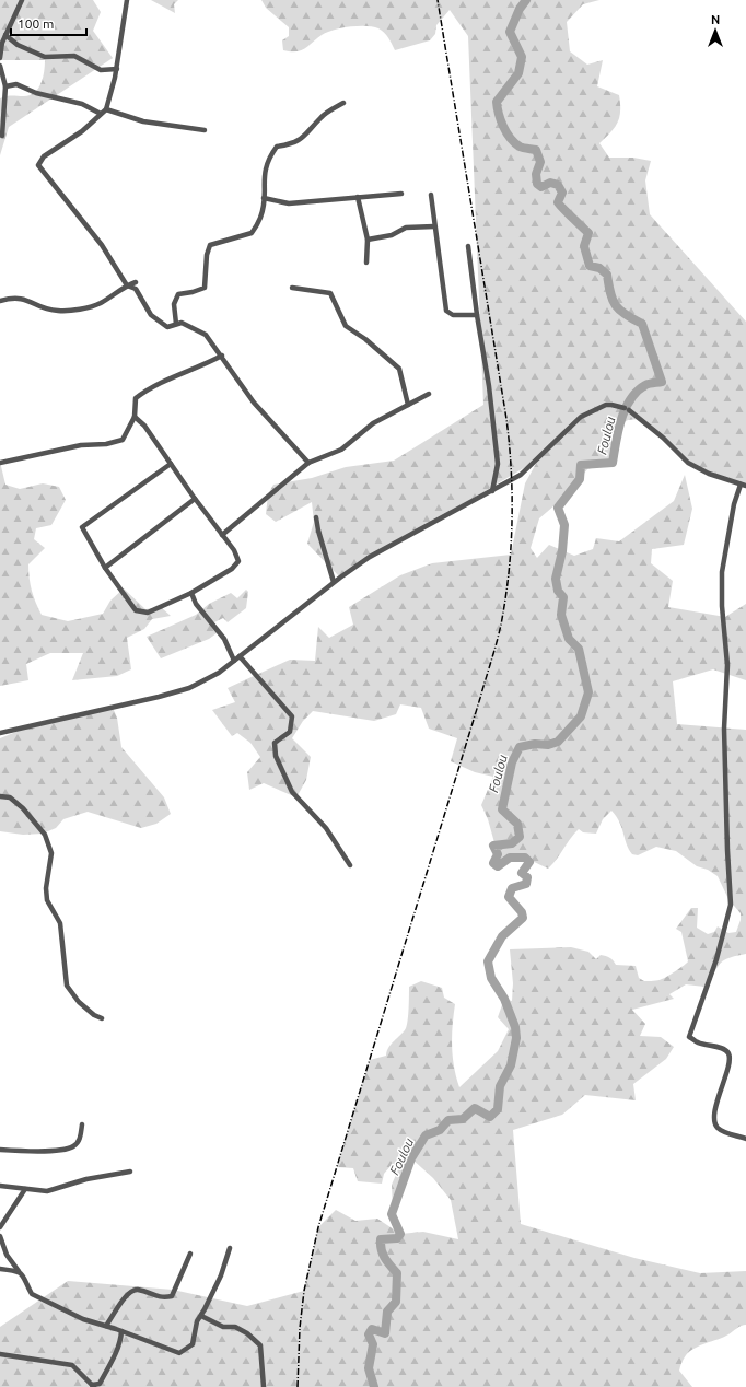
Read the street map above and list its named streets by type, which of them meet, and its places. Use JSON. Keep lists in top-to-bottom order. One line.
{"water":["Foulou"],"scale_bar":"100 m","north":"top"}
